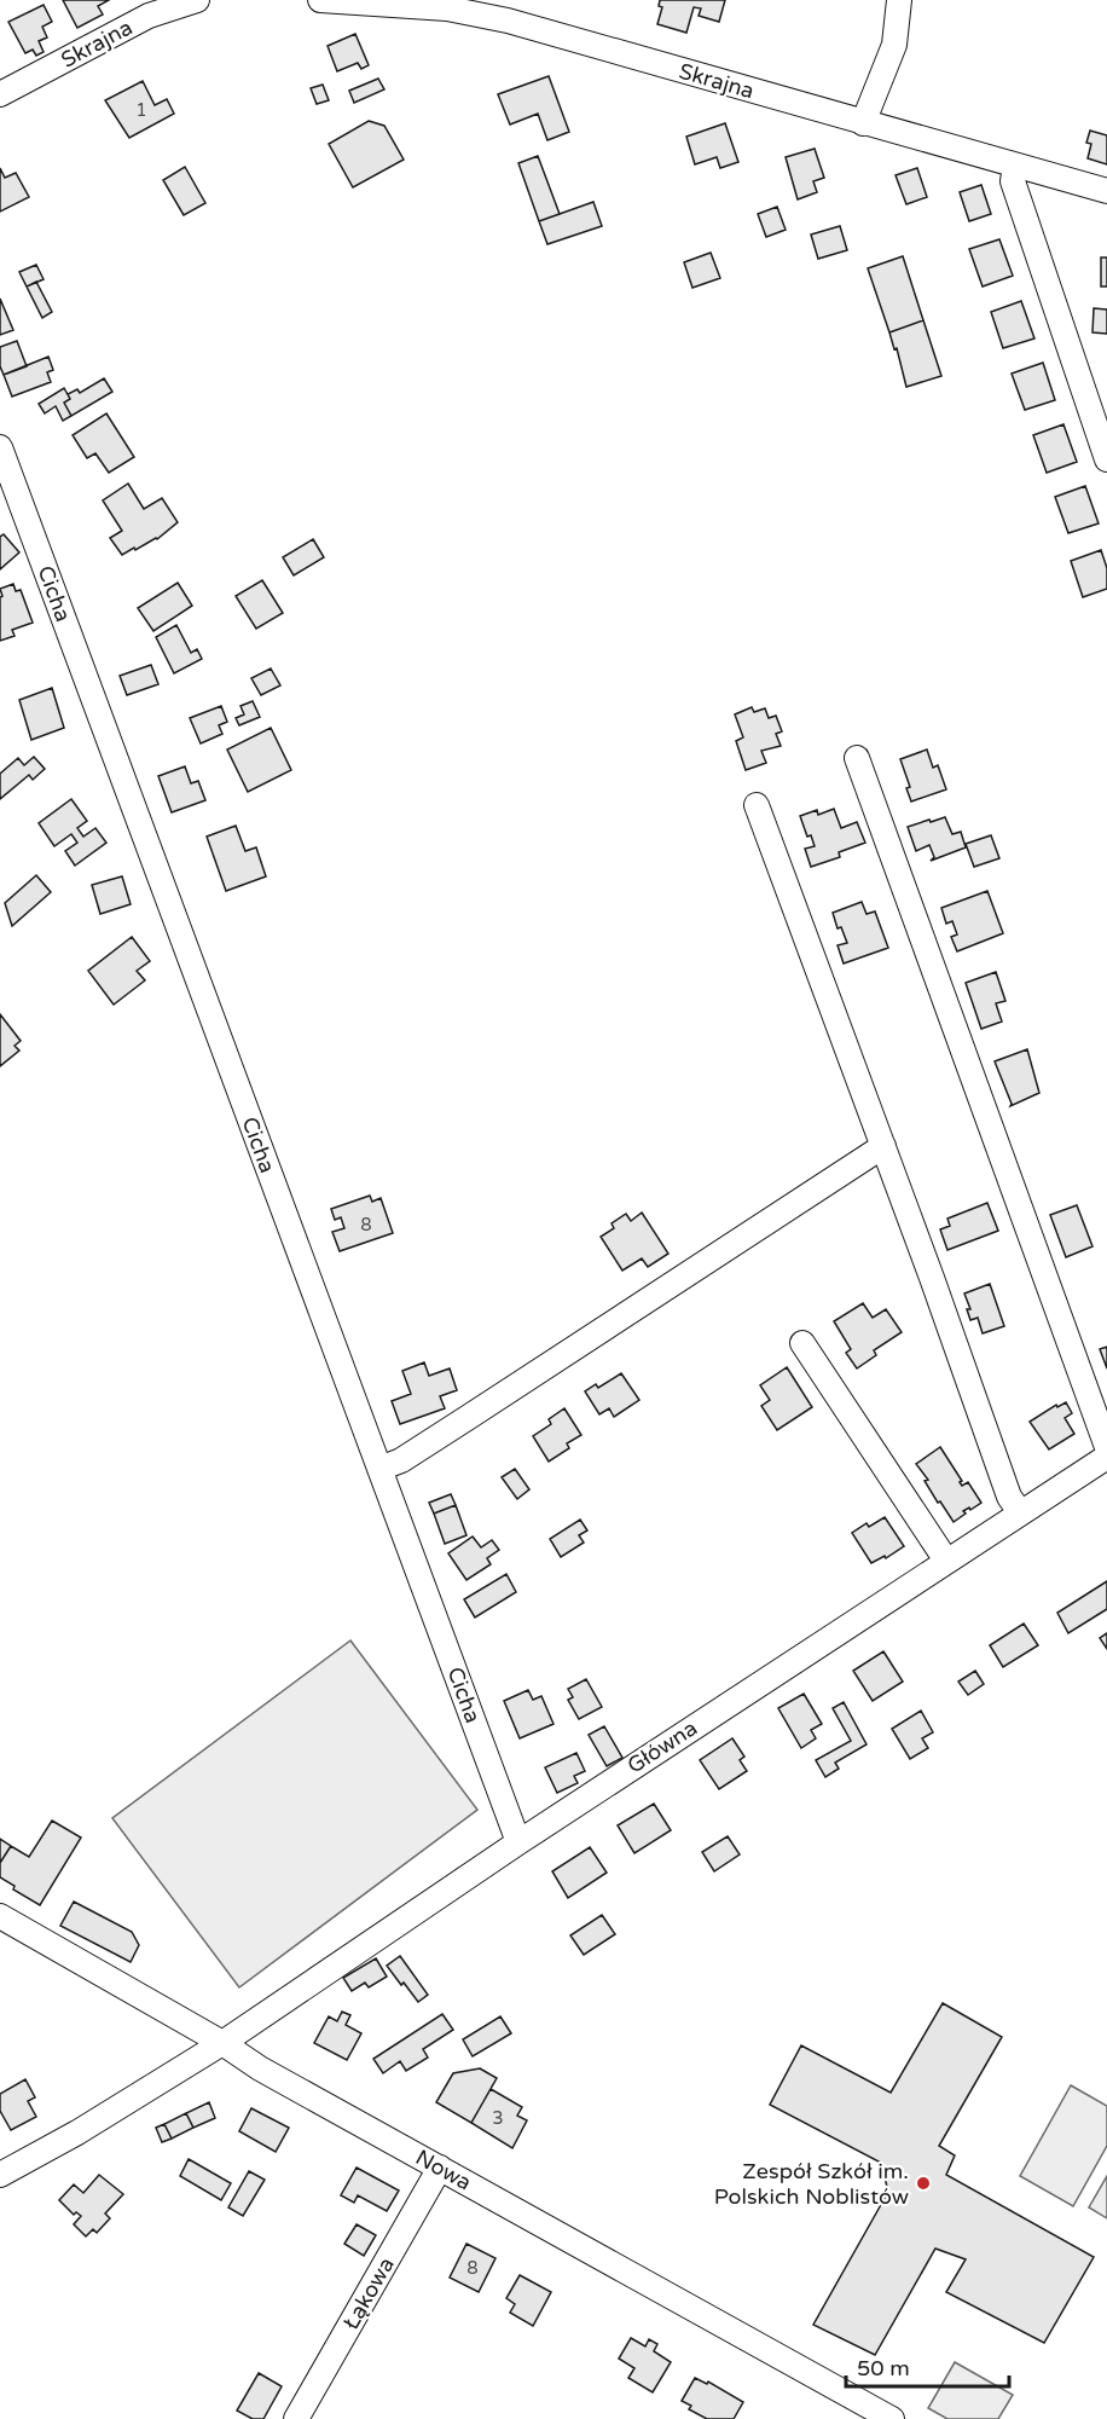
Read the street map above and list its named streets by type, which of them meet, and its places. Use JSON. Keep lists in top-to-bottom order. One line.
{"streets":{"street":["Skrajna","Cicha","Główna","Nowa","Łąkowa"]},"crossings":[["Cicha","Główna"],["Główna","Nowa"],["Nowa","Łąkowa"]],"places":["Zespół Szkół im. Polskich Noblistów"],"house_numbers":["1","8","3","8"],"scale_bar":"50 m"}
